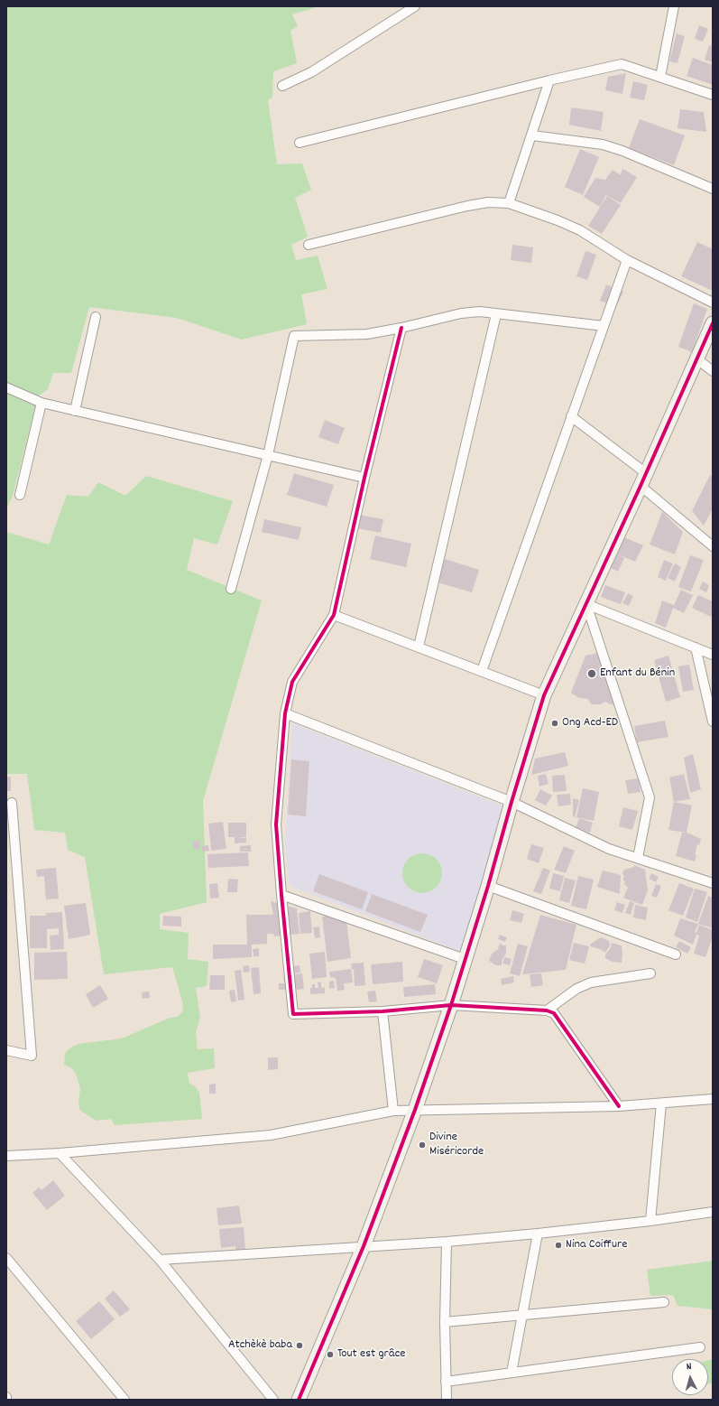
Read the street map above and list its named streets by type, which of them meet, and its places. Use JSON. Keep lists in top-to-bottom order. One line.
{"places":["Enfant du Bénin","Ong Acd-ED","Divine Miséricorde","Nina Coiffure","Atchèkè baba","Tout est grâce"],"north":"top"}
